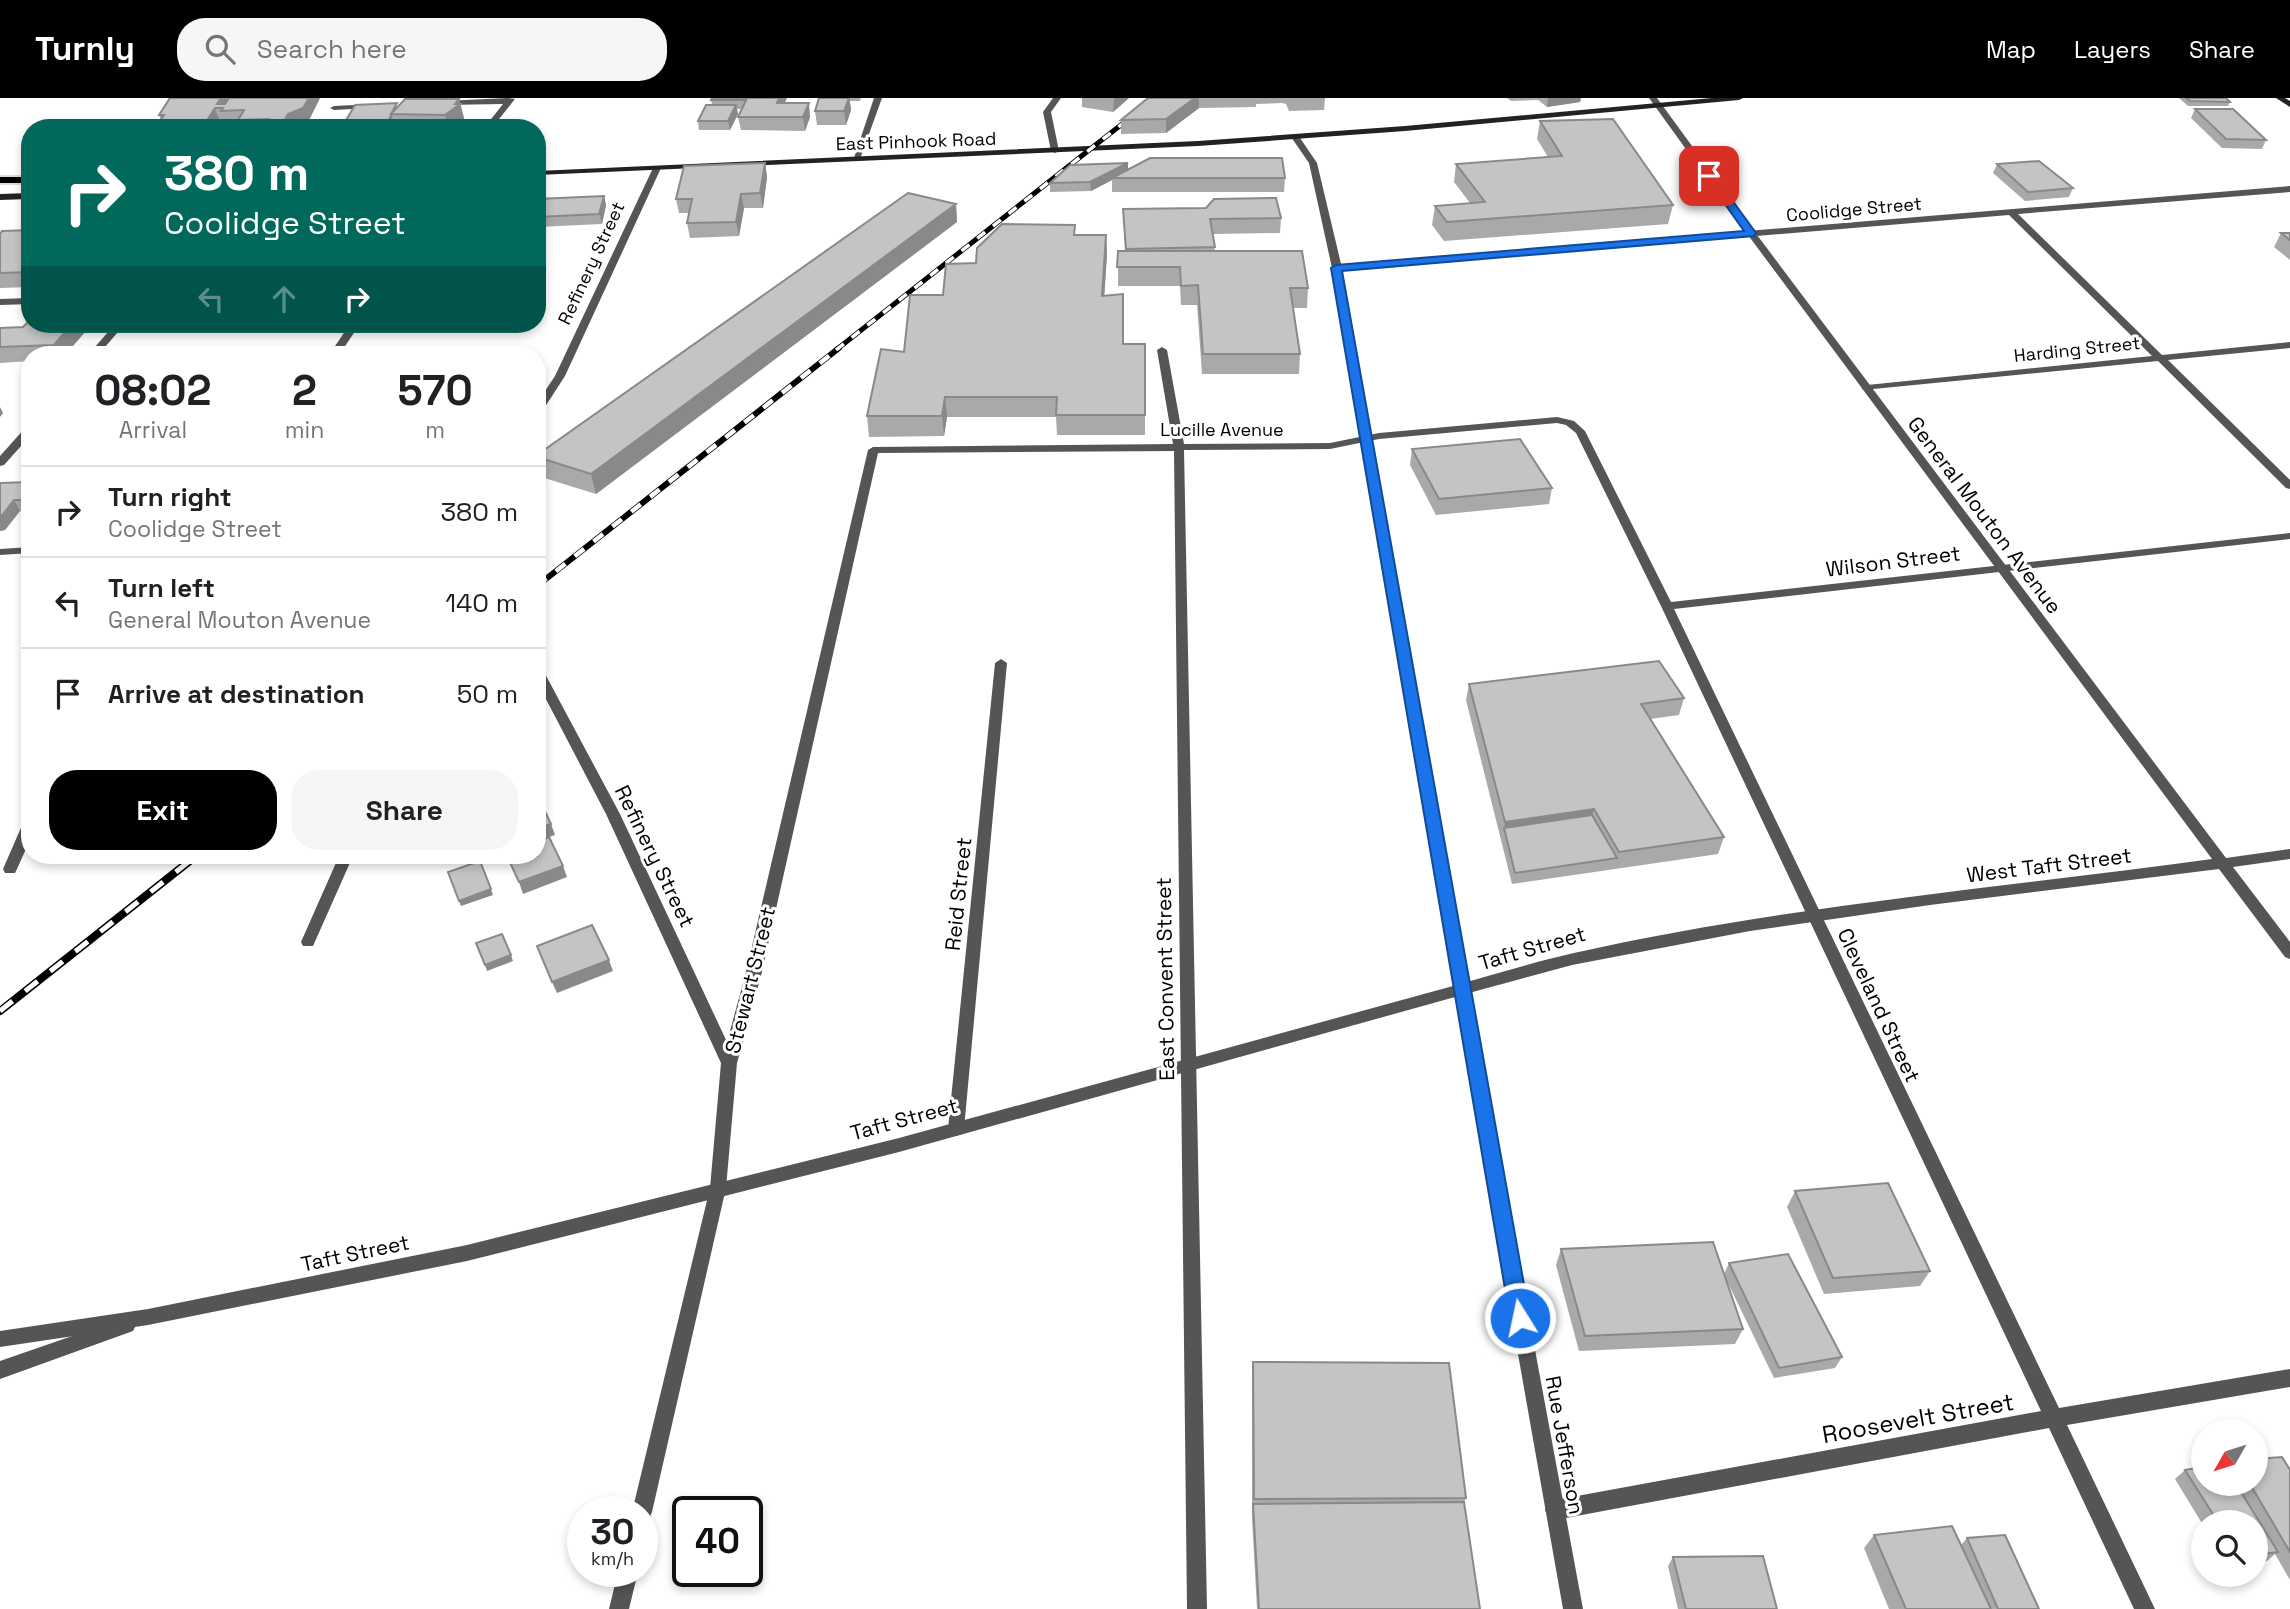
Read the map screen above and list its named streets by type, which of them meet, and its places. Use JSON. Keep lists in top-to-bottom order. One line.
{"streets":{"main road":["East Pinhook Road"],"street":["Coolidge Street","Refinery Street","Harding Street","Lucille Avenue","General Mouton Avenue","Wilson Street","West Taft Street","Reid Street","Taft Street","East Convent Street","Stewart Street","Cleveland Street","Roosevelt Street","Rue Jefferson"]},"crossings":[["East Pinhook Road","Refinery Street"],["East Pinhook Road","General Mouton Avenue"],["East Pinhook Road","Rue Jefferson"],["Coolidge Street","General Mouton Avenue"],["Coolidge Street","Rue Jefferson"],["Refinery Street","Stewart Street"],["Harding Street","General Mouton Avenue"],["Lucille Avenue","East Convent Street"],["Lucille Avenue","Stewart Street"],["Lucille Avenue","Cleveland Street"],["Lucille Avenue","Rue Jefferson"],["General Mouton Avenue","Wilson Street"],["General Mouton Avenue","West Taft Street"],["Wilson Street","Cleveland Street"],["West Taft Street","Taft Street"],["West Taft Street","Cleveland Street"],["Reid Street","Taft Street"],["Taft Street","East Convent Street"],["Taft Street","Stewart Street"],["Taft Street","Cleveland Street"],["Taft Street","Rue Jefferson"],["Cleveland Street","Roosevelt Street"],["Roosevelt Street","Rue Jefferson"]],"north":"bottom left","page":{"header":"Turnly","search":"Search here","nav":["Map","Layers","Share"],"turn":["380 m","Coolidge Street"],"eta":["08:02","Arrival","2","min","570","m"],"list":[{"name":"Turn right","note":"Coolidge Street","value":"380 m"},{"name":"Turn left","note":"General Mouton Avenue","value":"140 m"},{"name":"Arrive at destination","value":"50 m"}],"buttons":["Exit","Share"],"speed":"30 km/h","limit":"40"}}
